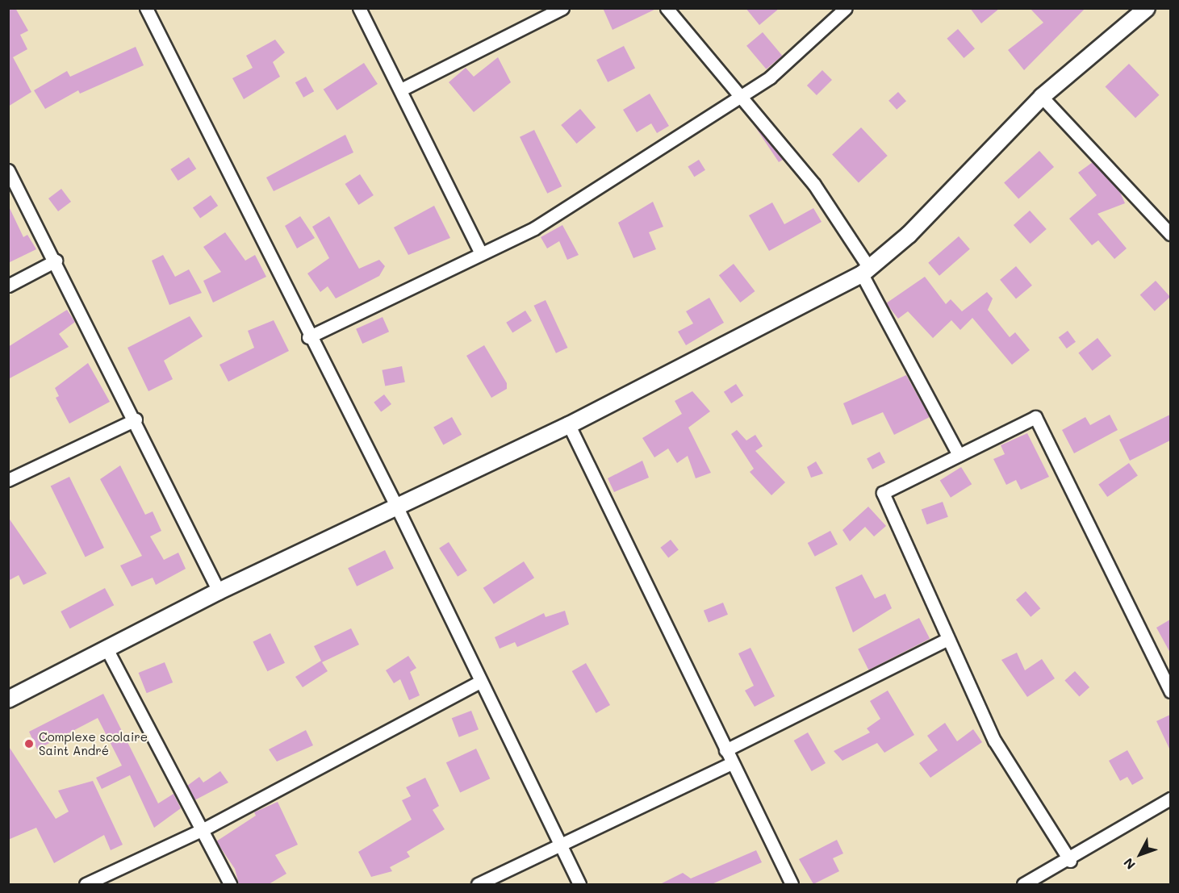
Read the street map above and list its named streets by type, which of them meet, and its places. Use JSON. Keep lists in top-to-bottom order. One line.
{"places":["Complexe scolaire Saint André"],"north":"bottom left"}
